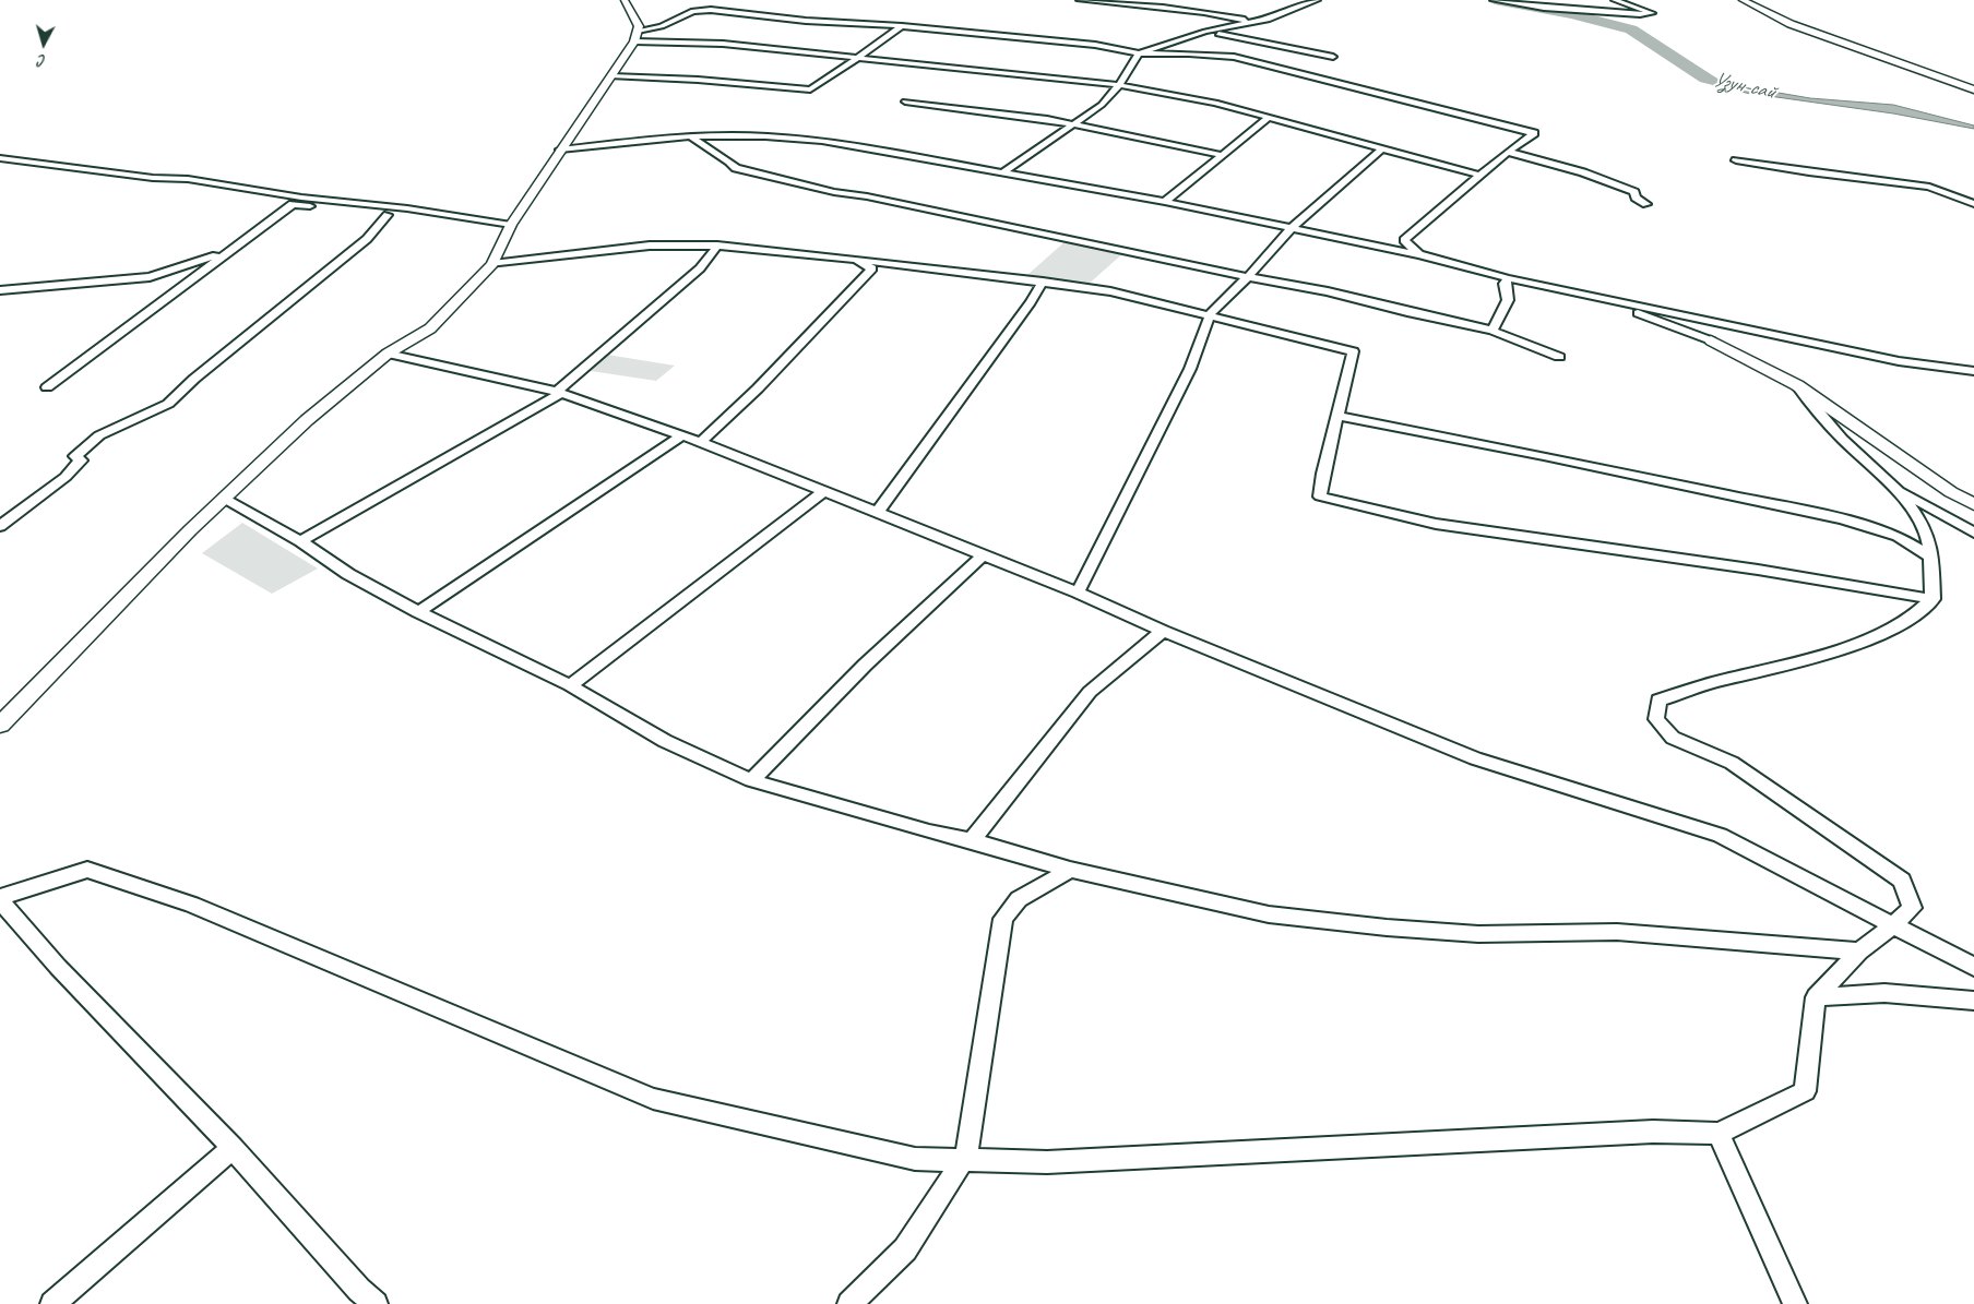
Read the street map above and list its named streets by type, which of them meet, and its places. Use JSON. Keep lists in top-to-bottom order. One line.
{"water":["Узун-сай"],"north":"bottom"}
